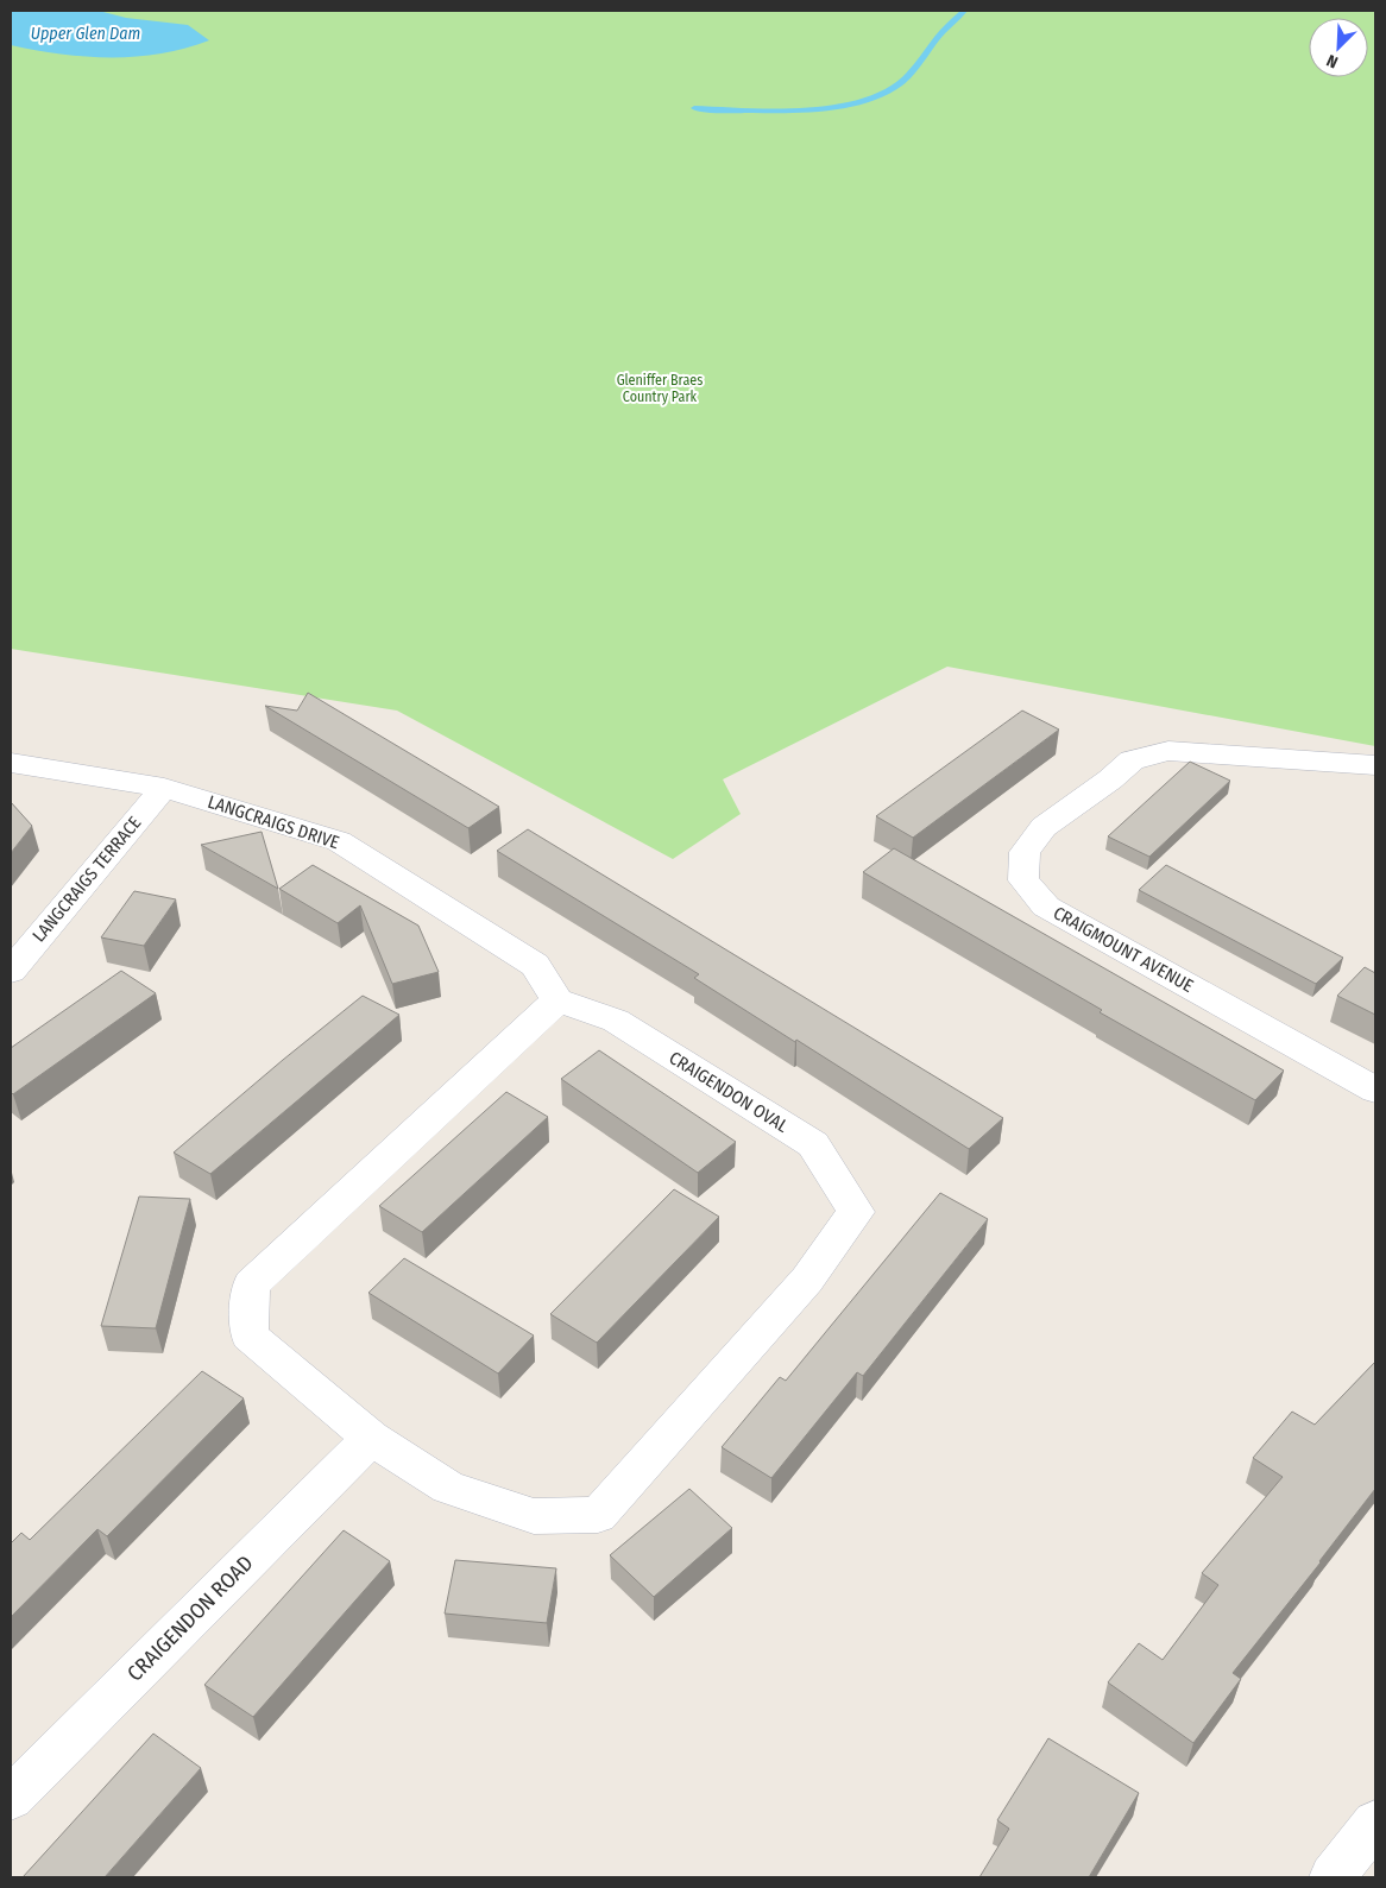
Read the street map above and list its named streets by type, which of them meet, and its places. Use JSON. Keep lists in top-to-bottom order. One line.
{"streets":{"street":["LANGCRAIGS DRIVE","LANGCRAIGS TERRACE","CRAIGMOUNT AVENUE","CRAIGENDON OVAL","CRAIGENDON ROAD"]},"crossings":[["LANGCRAIGS DRIVE","LANGCRAIGS TERRACE"],["LANGCRAIGS DRIVE","CRAIGENDON OVAL"],["CRAIGENDON OVAL","CRAIGENDON ROAD"]],"water":["Upper Glen Dam"],"parks":["Gleniffer Braes Country Park"],"north":"bottom left"}
